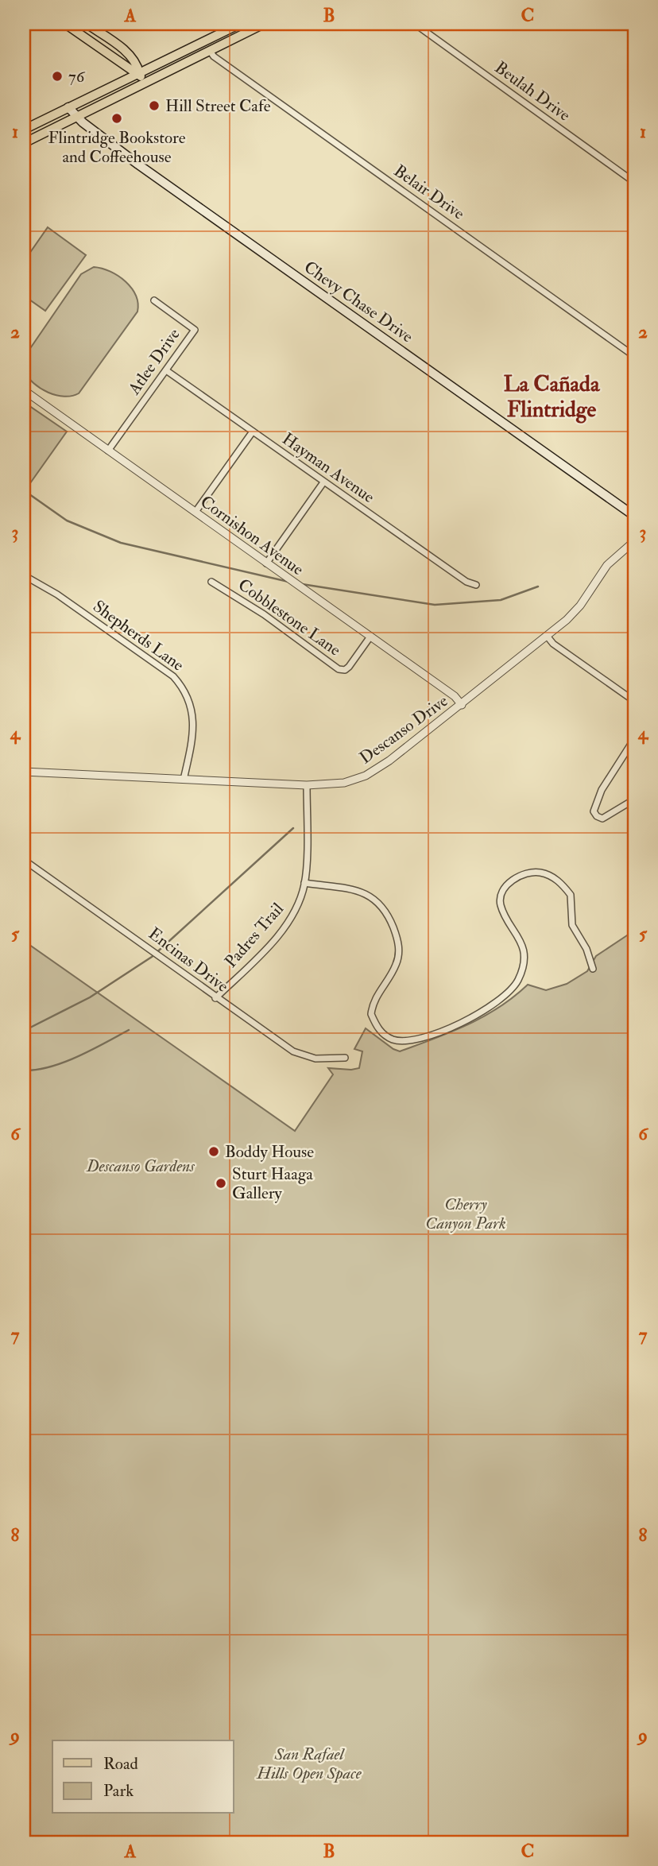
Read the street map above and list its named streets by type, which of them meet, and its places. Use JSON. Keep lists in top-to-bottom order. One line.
{"streets":{"main road":["Chevy Chase Drive"],"street":["Beulah Drive","Belair Drive","Atlee Drive","Hayman Avenue","Cornishon Avenue","Cobblestone Lane","Shepherds Lane","Descanso Drive","Padres Trail","Encinas Drive"]},"crossings":[["Atlee Drive","Hayman Avenue"],["Atlee Drive","Cornishon Avenue"],["Cornishon Avenue","Cobblestone Lane"],["Cornishon Avenue","Descanso Drive"],["Shepherds Lane","Descanso Drive"],["Descanso Drive","Padres Trail"],["Padres Trail","Encinas Drive"]],"districts":["La Cañada Flintridge"],"parks":["Descanso Gardens","Cherry Canyon Park","San Rafael Hills Open Space"],"places":["76","Hill Street Cafe","Flintridge Bookstore and Coffeehouse","Boddy House","Sturt Haaga Gallery"],"legend":["Road","Park"],"grid":{"columns":["A","B","C"],"rows":["1","2","3","4","5","6","7","8","9"]}}
